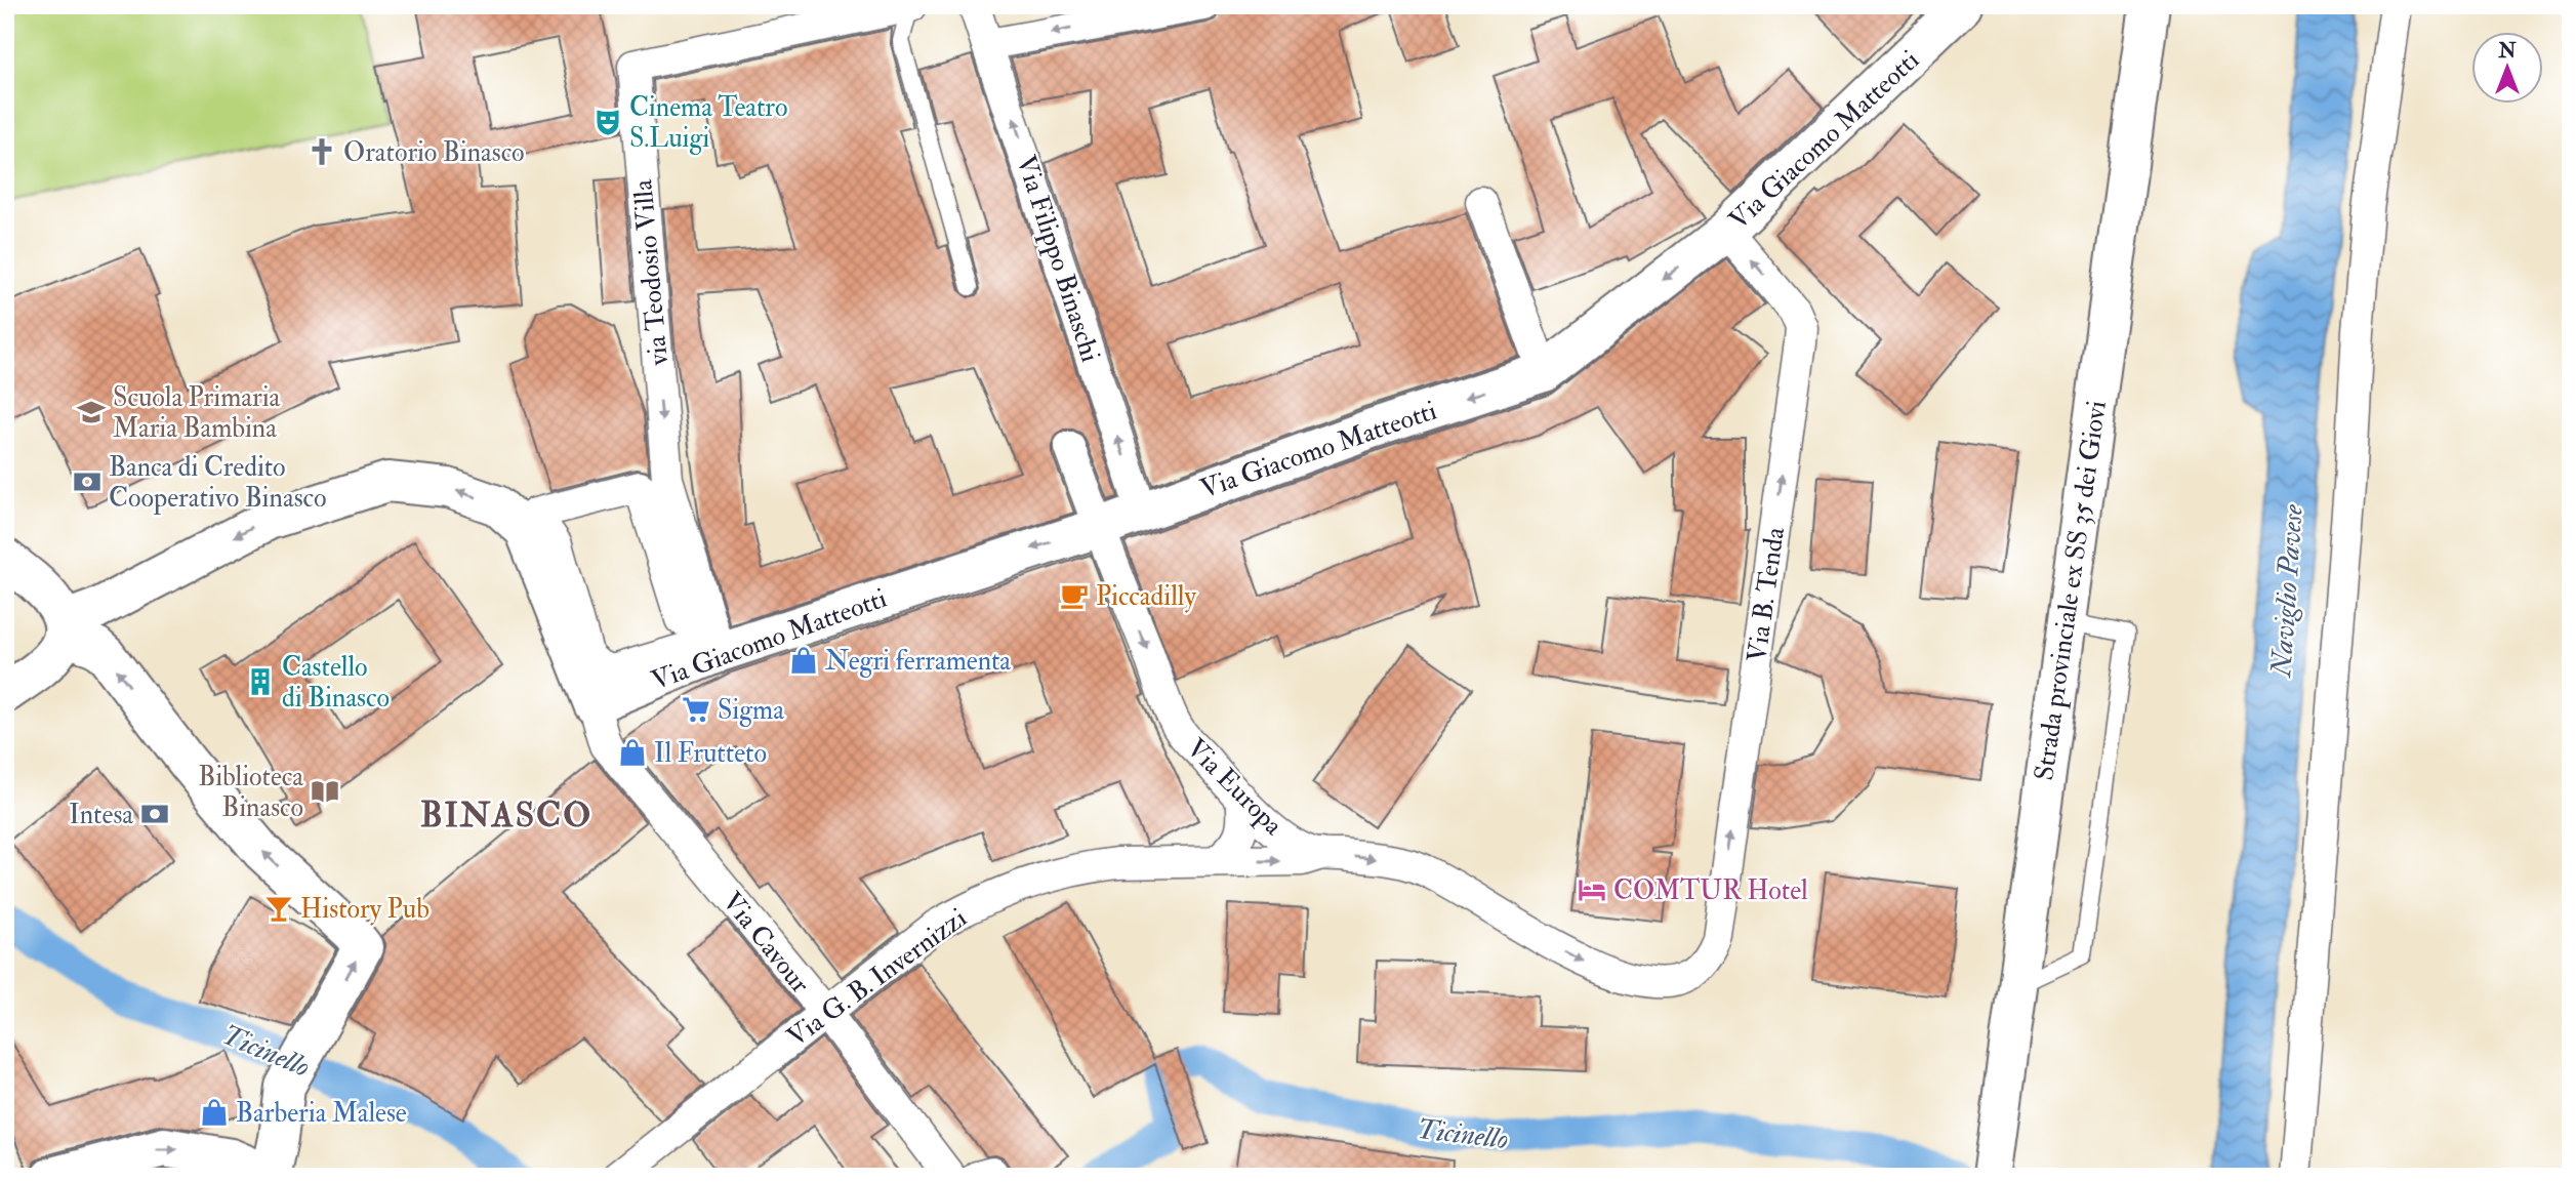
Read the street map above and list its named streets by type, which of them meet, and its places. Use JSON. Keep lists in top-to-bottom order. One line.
{"streets":{"street":["Via Giacomo Matteotti","Via Filippo Binaschi","via Teodosio Villa","Strada provinciale ex SS 35 dei Giovi","Via B. Tenda","Via Europa","Via Cavour","Via G. B. Invernizzi"]},"crossings":[["Via Giacomo Matteotti","Via Filippo Binaschi"],["Via Giacomo Matteotti","via Teodosio Villa"],["Via Giacomo Matteotti","Via B. Tenda"],["Via Giacomo Matteotti","Via Europa"],["Via Giacomo Matteotti","Via Cavour"],["Via B. Tenda","Via Europa"],["Via Europa","Via G. B. Invernizzi"],["Via Cavour","Via G. B. Invernizzi"]],"one_way":["Via Giacomo Matteotti","Via Filippo Binaschi","Via B. Tenda","Via Europa"],"districts":["BINASCO"],"water":["Naviglio Pavese","Ticinello"],"places":{"theatre":["Cinema Teatro S.Luigi"],"church":["Oratorio Binasco"],"school or university":["Scuola Primaria Maria Bambina"],"bank":["Banca di Credito Cooperativo Binasco","Intesa"],"cafe":["Piccadilly"],"shop":["Negri ferramenta","Il Frutteto","Barberia Malese"],"building":["Castello di Binasco"],"supermarket":["Sigma"],"library":["Biblioteca Binasco"],"hotel":["COMTUR Hotel"],"bar":["History Pub"]},"north":"top"}
